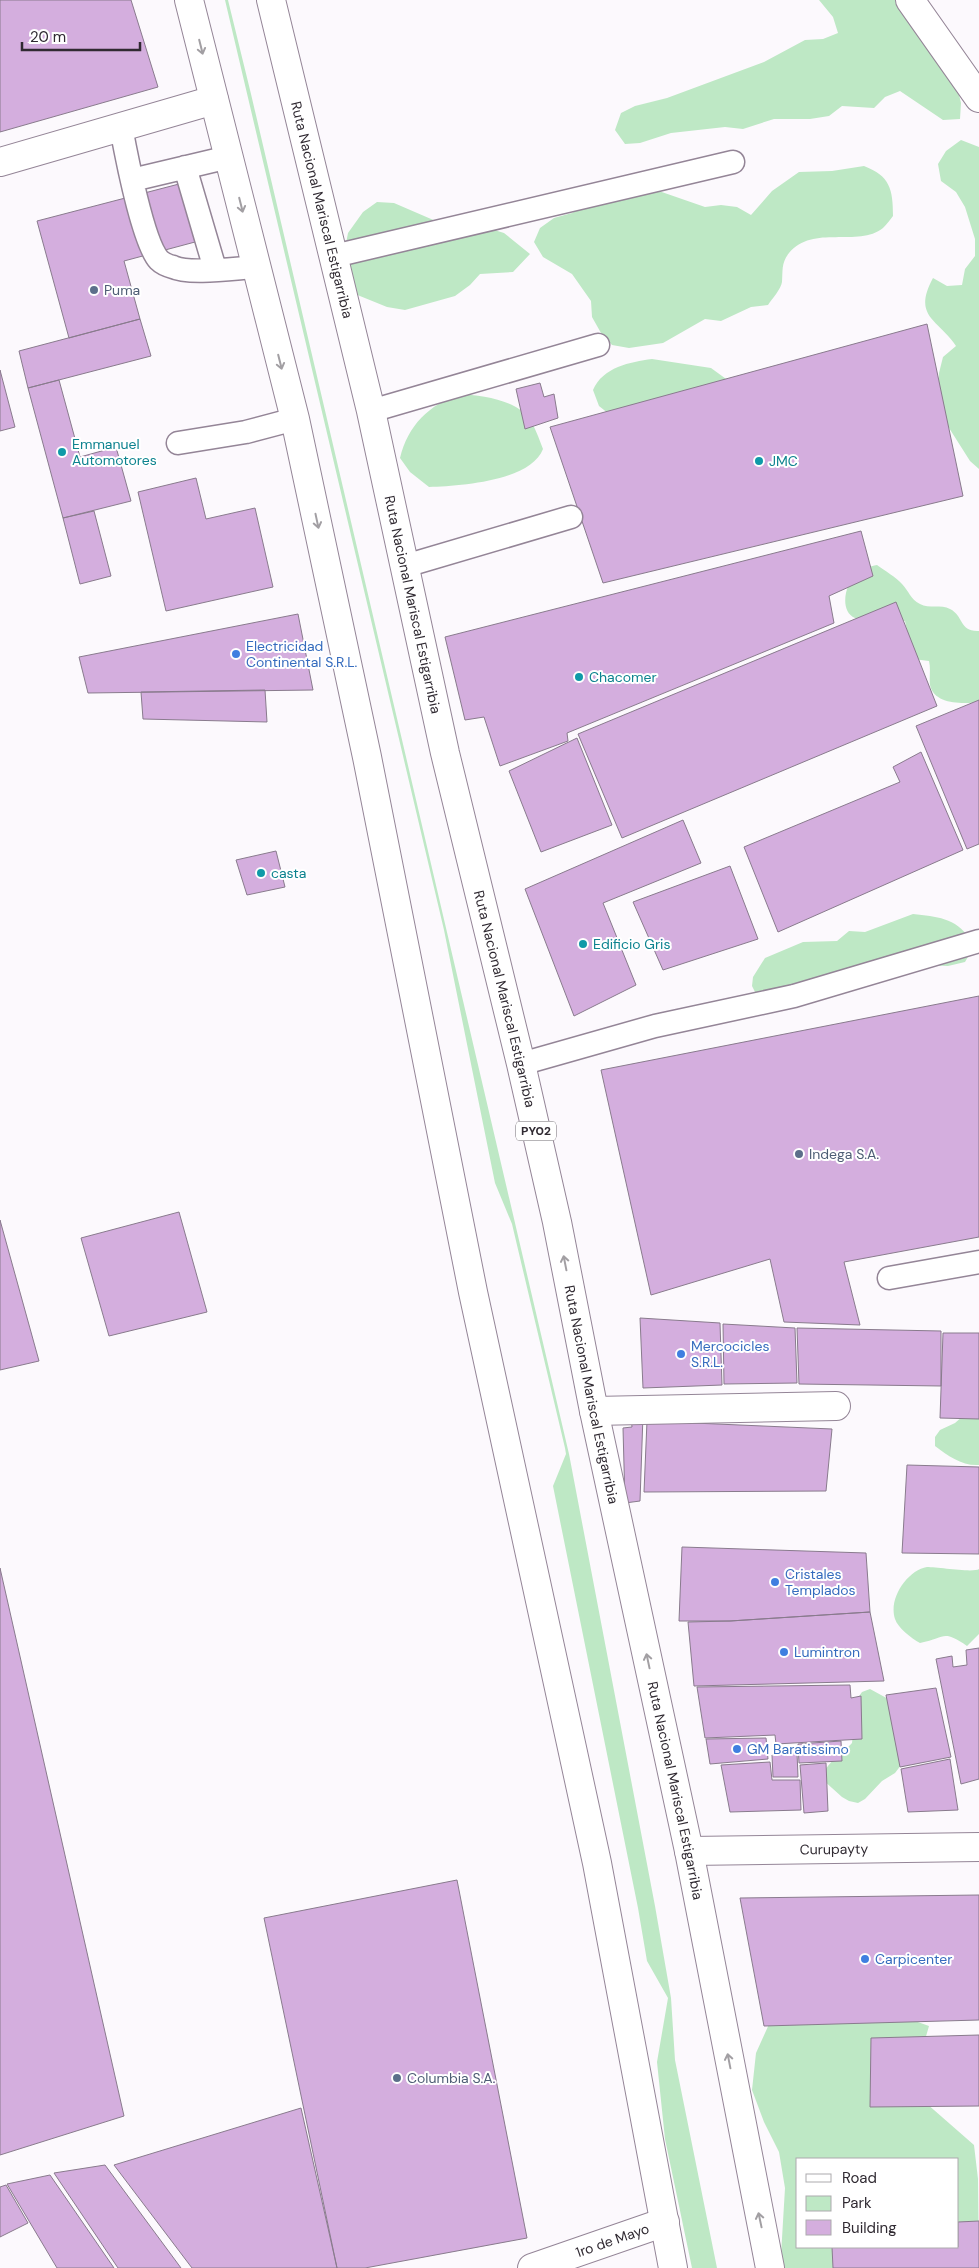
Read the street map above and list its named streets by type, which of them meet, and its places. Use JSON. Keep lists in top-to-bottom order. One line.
{"streets":{"main road":["Ruta Nacional Mariscal Estigarribia","PY02","Curupayty","1ro de Mayo"]},"crossings":[["Ruta Nacional Mariscal Estigarribia","Curupayty"]],"places":["Puma","Emmanuel Automotores","JMC","Electricidad Continental S.R.L.","Chacomer","casta","Edificio Gris","Indega S.A.","Mercocicles S.R.L.","Cristales Templados","Lumintron","GM Baratissimo","Carpicenter","Columbia S.A."],"legend":["Road","Park","Building"],"scale_bar":"20 m"}
